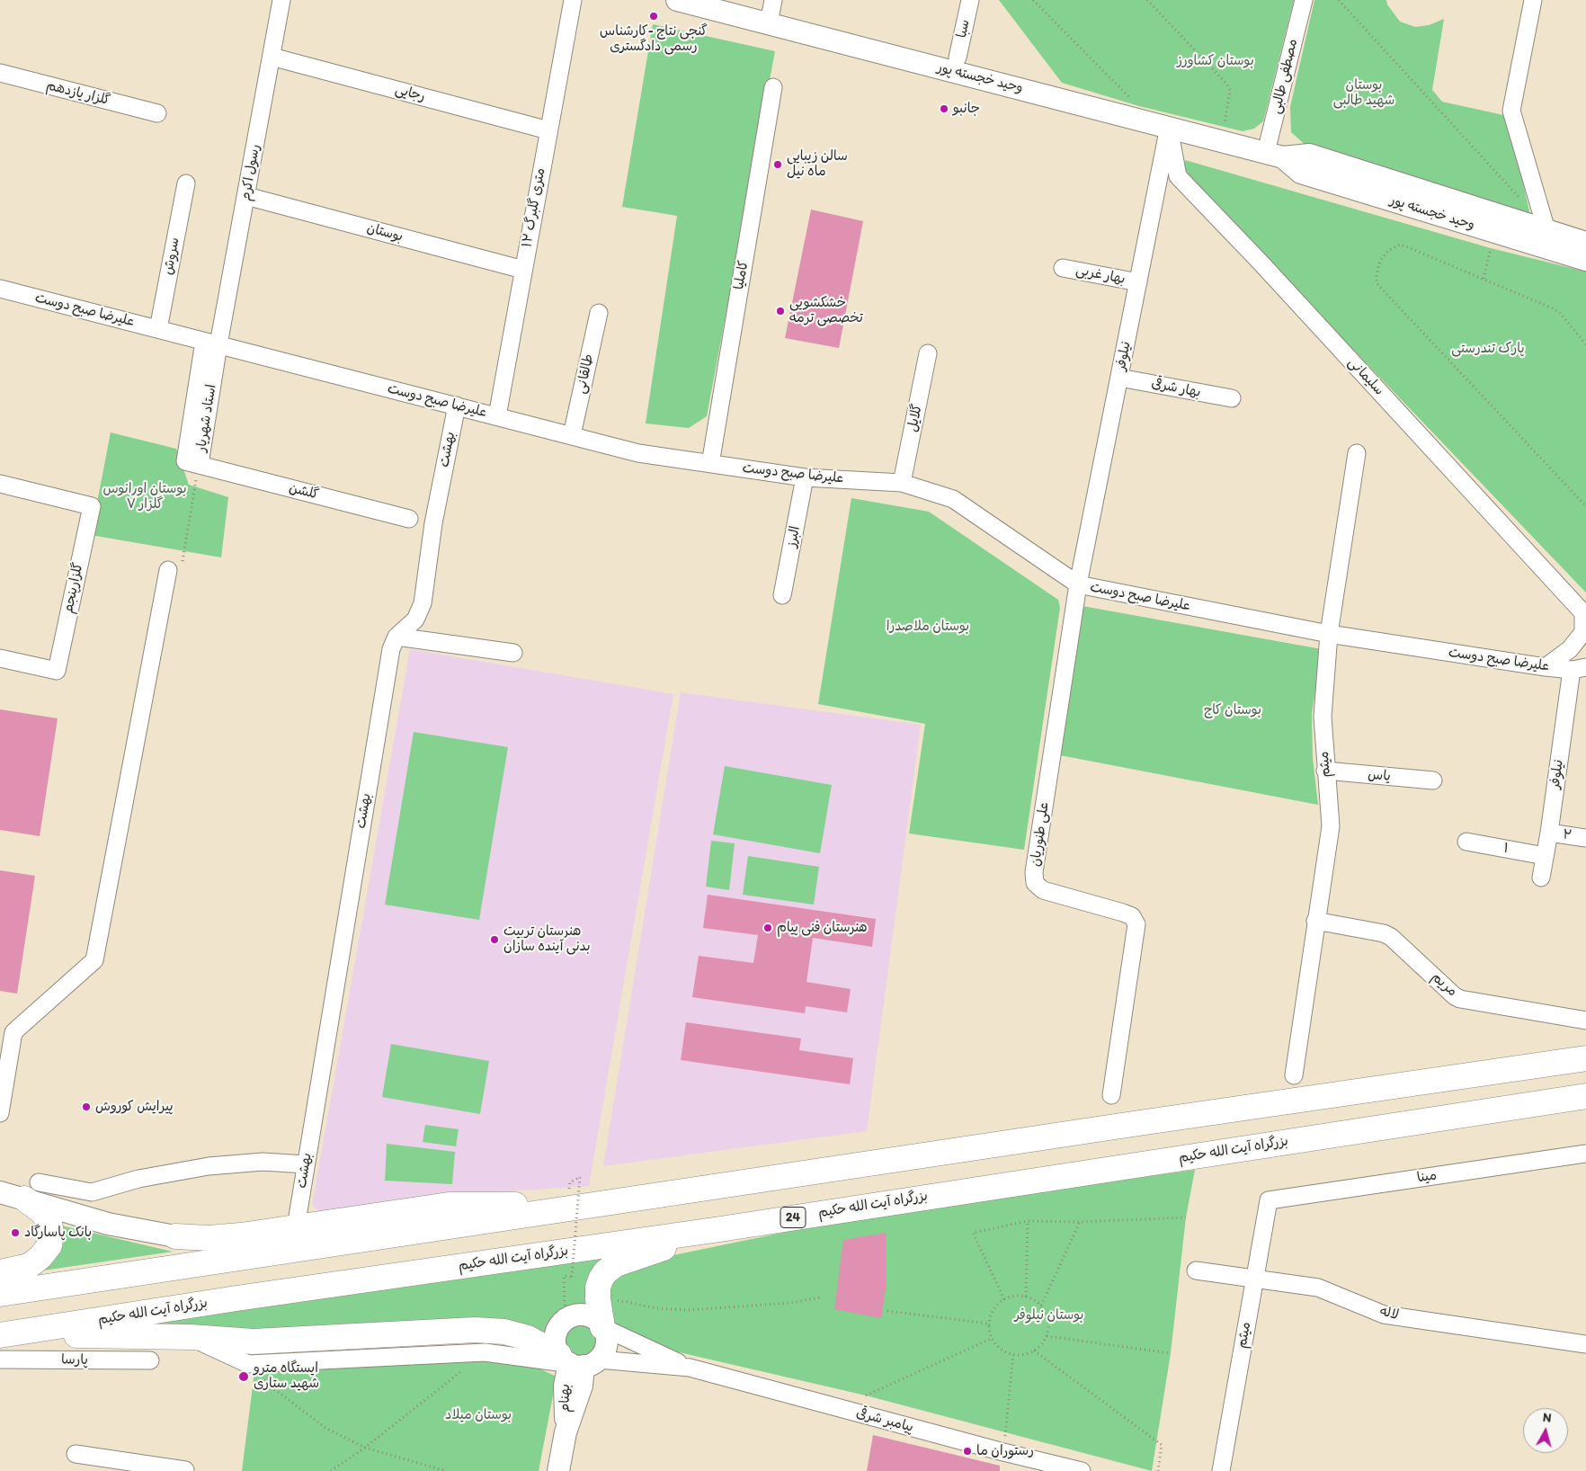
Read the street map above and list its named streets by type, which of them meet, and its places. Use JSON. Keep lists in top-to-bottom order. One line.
{"streets":{"highway":["بزرگراه آیت الله حکیم","24"],"main road":["وحید خجسته پور","بهنام"],"street":["سبا","مصطفی طالبی","گلزار یازدهم","رجایی","رسول اکرم","۱۲ متری گلبرگ","بوستان","سروش","کاملیا","بهار غربی","علیرضا صبح دوست","نیلوفر","طالقانی","سلیمانی","بهار شرقی","استاد شهریار","گلایل","بهشت","گلشن","البرز","گلزارپنجم","میثم","یاس","علی طنوریان","۲","۱","مریم","مینا","لاله","پارسا","پیامبر شرقی"]},"crossings":[["مصطفی طالبی","وحید خجسته پور"],["وحید خجسته پور","نیلوفر"],["وحید خجسته پور","سلیمانی"],["رجایی","رسول اکرم"],["رجایی","۱۲ متری گلبرگ"],["رسول اکرم","بوستان"],["رسول اکرم","علیرضا صبح دوست"],["رسول اکرم","استاد شهریار"],["۱۲ متری گلبرگ","بوستان"],["۱۲ متری گلبرگ","علیرضا صبح دوست"],["سروش","علیرضا صبح دوست"],["کاملیا","علیرضا صبح دوست"],["بهار غربی","نیلوفر"],["علیرضا صبح دوست","نیلوفر"],["علیرضا صبح دوست","طالقانی"],["علیرضا صبح دوست","استاد شهریار"],["علیرضا صبح دوست","گلایل"],["علیرضا صبح دوست","بهشت"],["علیرضا صبح دوست","البرز"],["علیرضا صبح دوست","میثم"],["علیرضا صبح دوست","علی طنوریان"],["نیلوفر","سلیمانی"],["نیلوفر","بهار شرقی"],["نیلوفر","علی طنوریان"],["نیلوفر","۲"],["نیلوفر","۱"],["استاد شهریار","گلشن"],["میثم","یاس"],["میثم","مریم"],["میثم","مینا"],["میثم","لاله"],["بهنام","پیامبر شرقی"]],"parks":["بوستان کشاورز","بوستان شهید طالبی","پارک تندرستی","بوستان اورانوس گلزار ۷","بوستان ملاصدرا","بوستان کاج","بوستان نیلوفر","بوستان میلاد"],"places":["گنجی نتاج -کارشناس رسمی دادگستری","جانبو","سالن زیبایی ماه نیل","خشکشویی تخصصی ترمه","هنرستان فنی پیام","هنرستان تربیت بدنی آینده سازان","پیرایش کوروش","بانک پاسارگاد","ایستگاه مترو شهید ستاری","رستوران ما"],"north":"top"}
